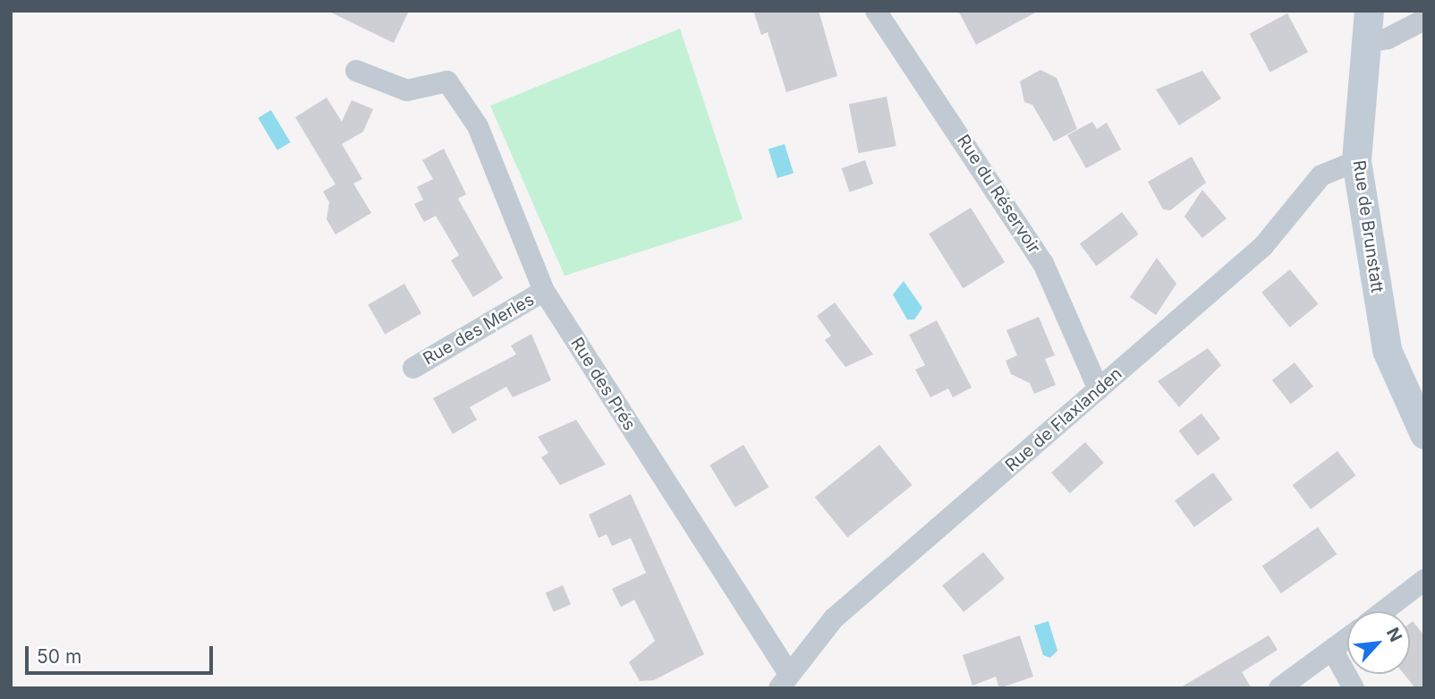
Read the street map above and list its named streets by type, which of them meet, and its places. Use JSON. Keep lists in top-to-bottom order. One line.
{"streets":{"main road":["Rue de Brunstatt"],"street":["Rue du Réservoir","Rue des Merles","Rue des Prés","Rue de Flaxlanden"]},"crossings":[["Rue du Réservoir","Rue de Flaxlanden"],["Rue de Brunstatt","Rue de Flaxlanden"],["Rue des Merles","Rue des Prés"],["Rue des Prés","Rue de Flaxlanden"]],"scale_bar":"50 m","north":"top right"}
